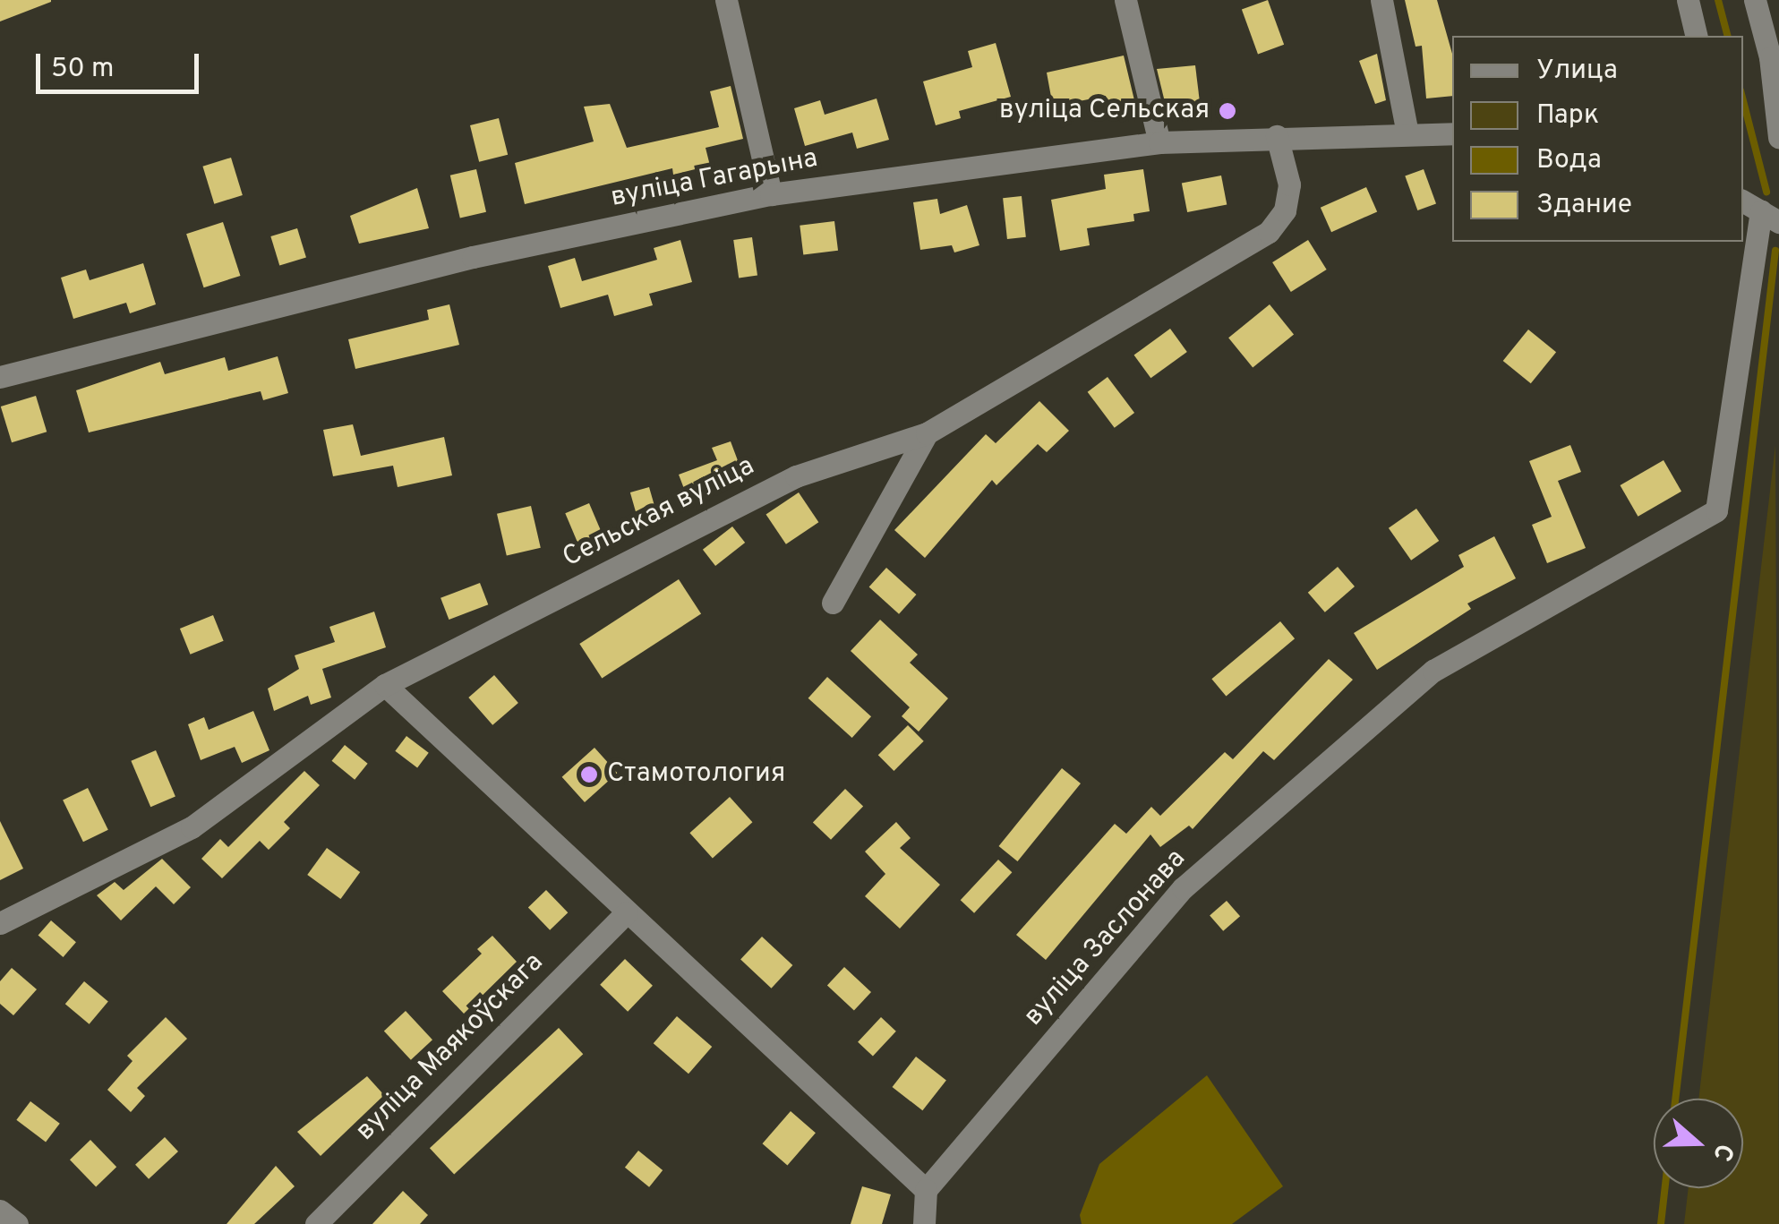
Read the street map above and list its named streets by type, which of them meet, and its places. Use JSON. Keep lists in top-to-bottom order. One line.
{"streets":{"street":["вуліца Гагарына","Сельская вуліца","вуліца Заслонава","вуліца Маякоўскага"]},"crossings":[["вуліца Гагарына","Сельская вуліца"]],"places":["вуліца Сельская","Стамотология"],"legend":["Улица","Парк","Вода","Здание"],"scale_bar":"50 m","north":"right"}
